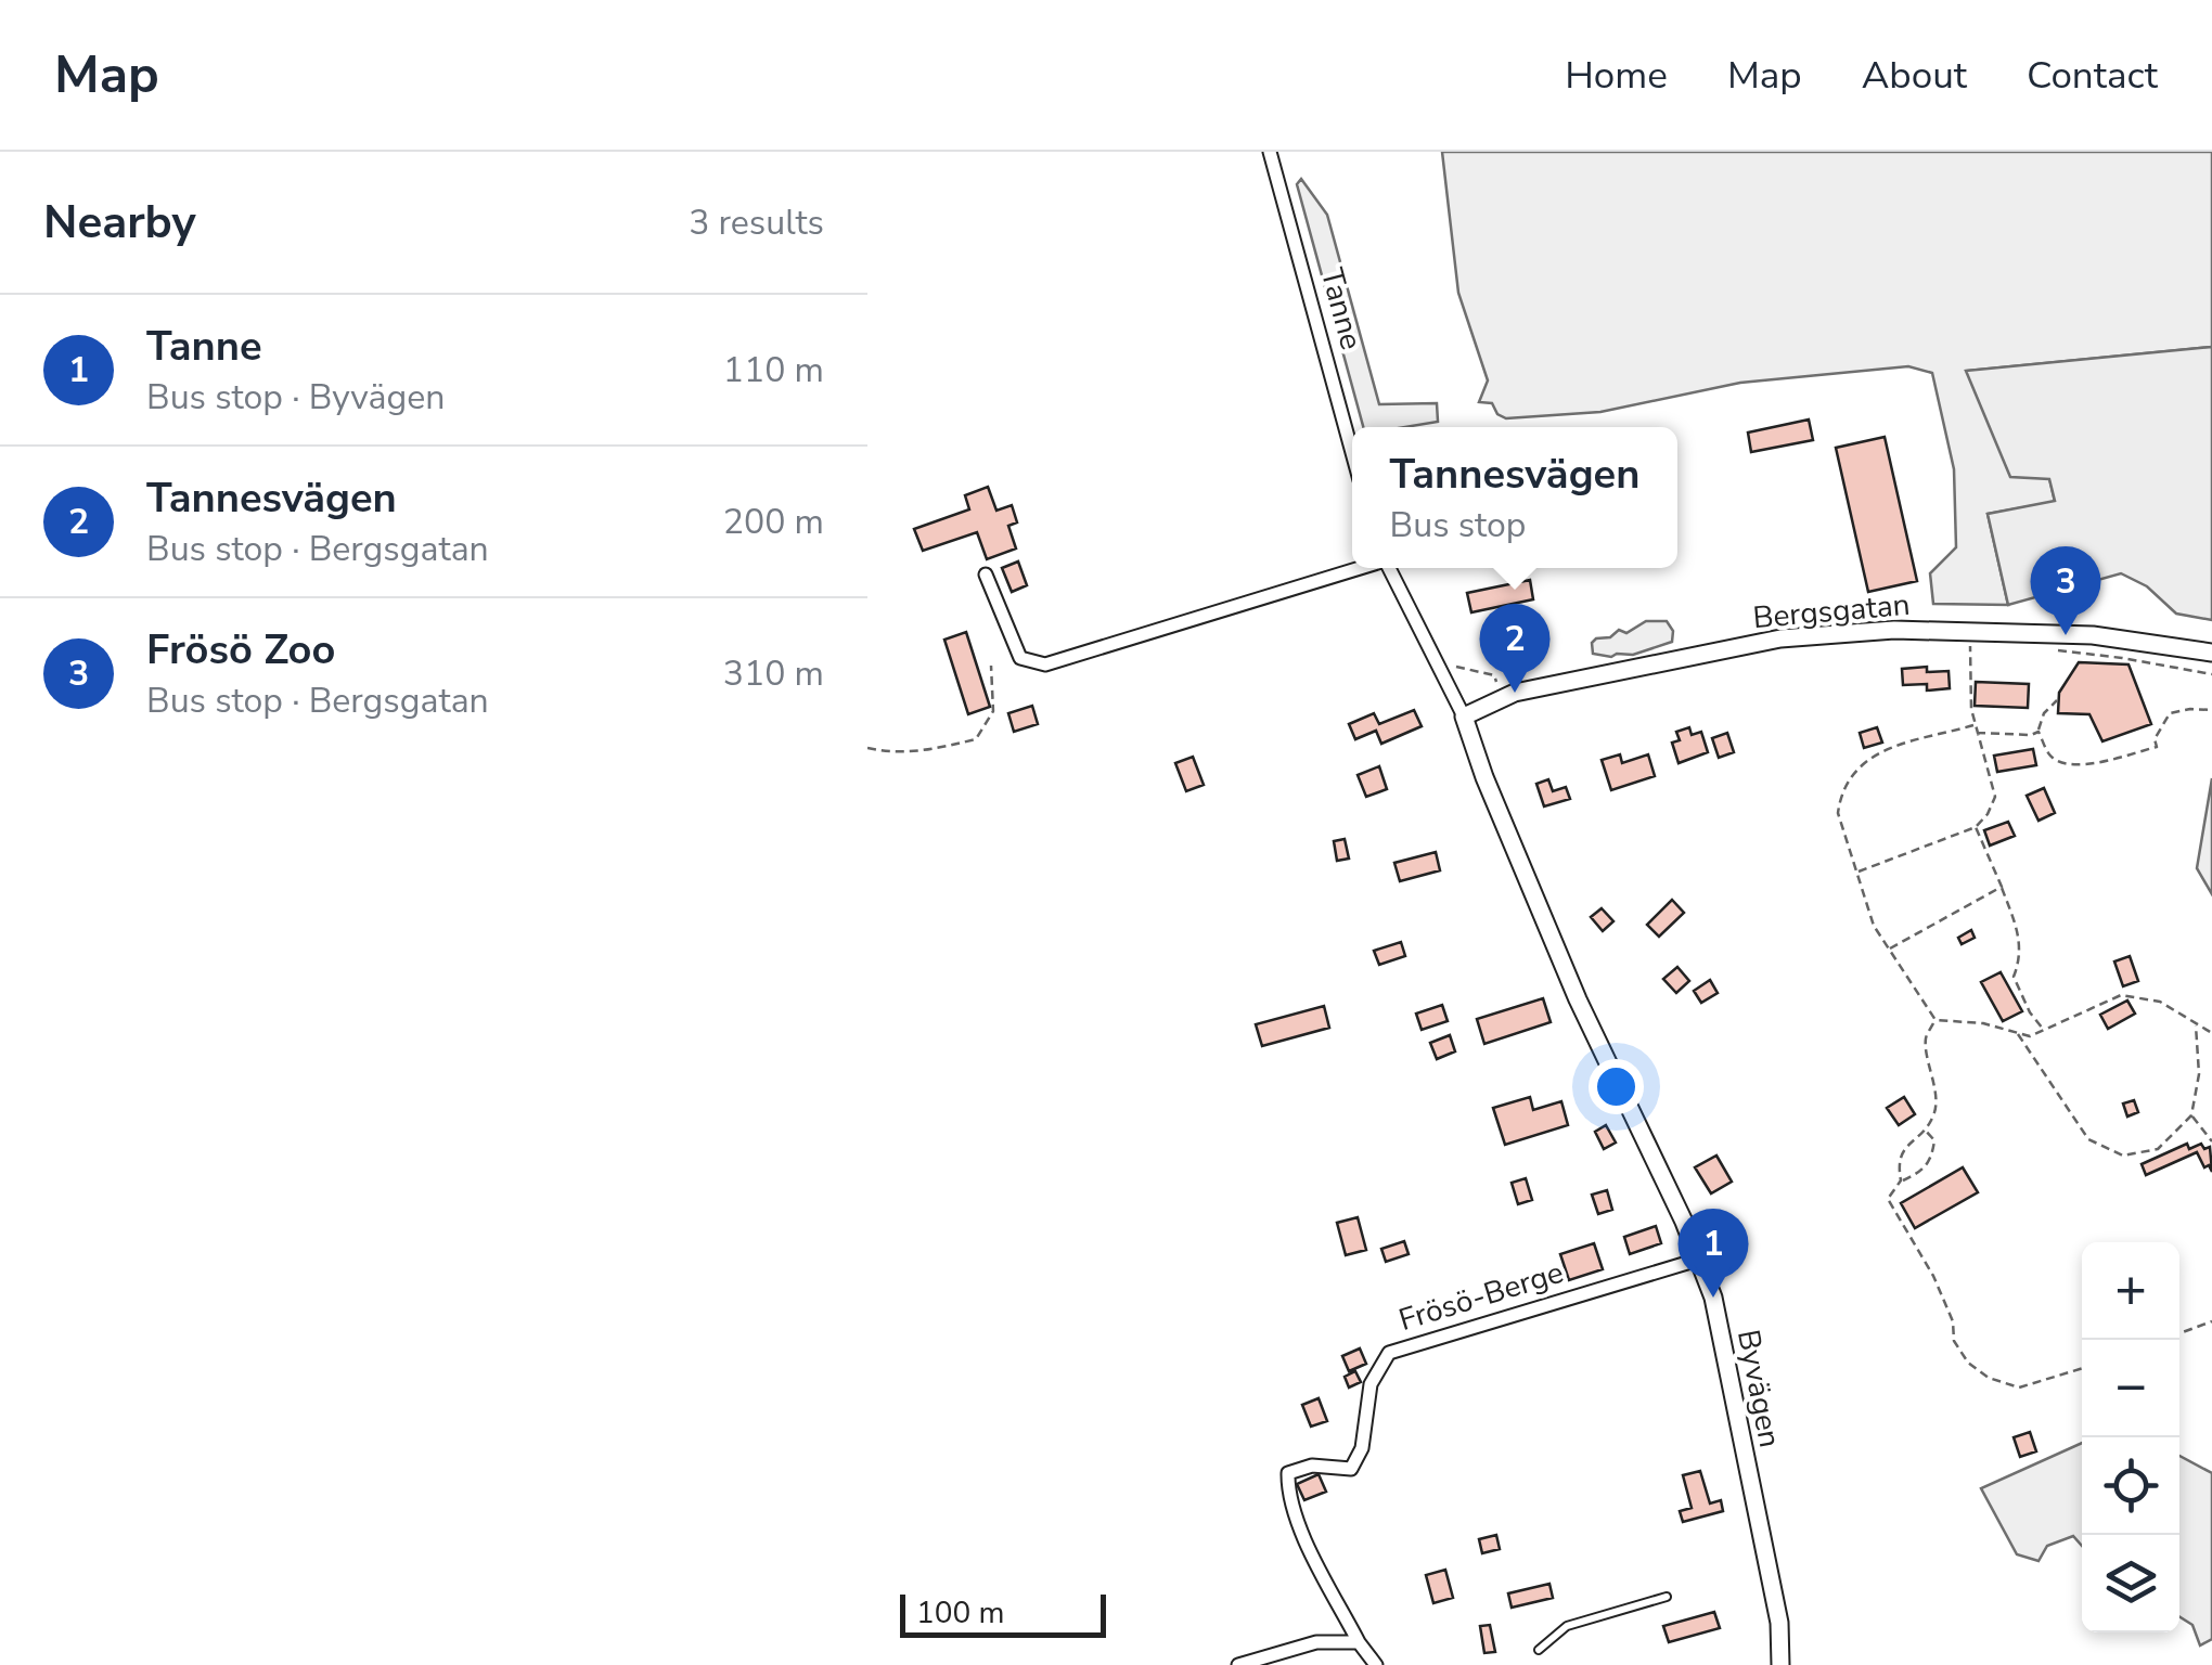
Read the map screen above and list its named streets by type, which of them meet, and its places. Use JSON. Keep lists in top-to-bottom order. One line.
{"streets":{"street":["Tanne","Bergsgatan","Frösö-Berge","Byvägen"]},"crossings":[["Bergsgatan","Byvägen"],["Frösö-Berge","Byvägen"]],"scale_bar":"100 m","page":{"header":"Map","nav":["Home","Map","About","Contact"],"heading":["Nearby","3 results"],"list":[{"mark":"1","name":"Tanne","note":"Bus stop · Byvägen","value":"110 m"},{"mark":"2","name":"Tannesvägen","note":"Bus stop · Bergsgatan","value":"200 m"},{"mark":"3","name":"Frösö Zoo","note":"Bus stop · Bergsgatan","value":"310 m"}],"popup":["Tannesvägen","Bus stop"],"pins":["3","2","1"],"map_buttons":["+","−"],"scale":"100 m"}}
